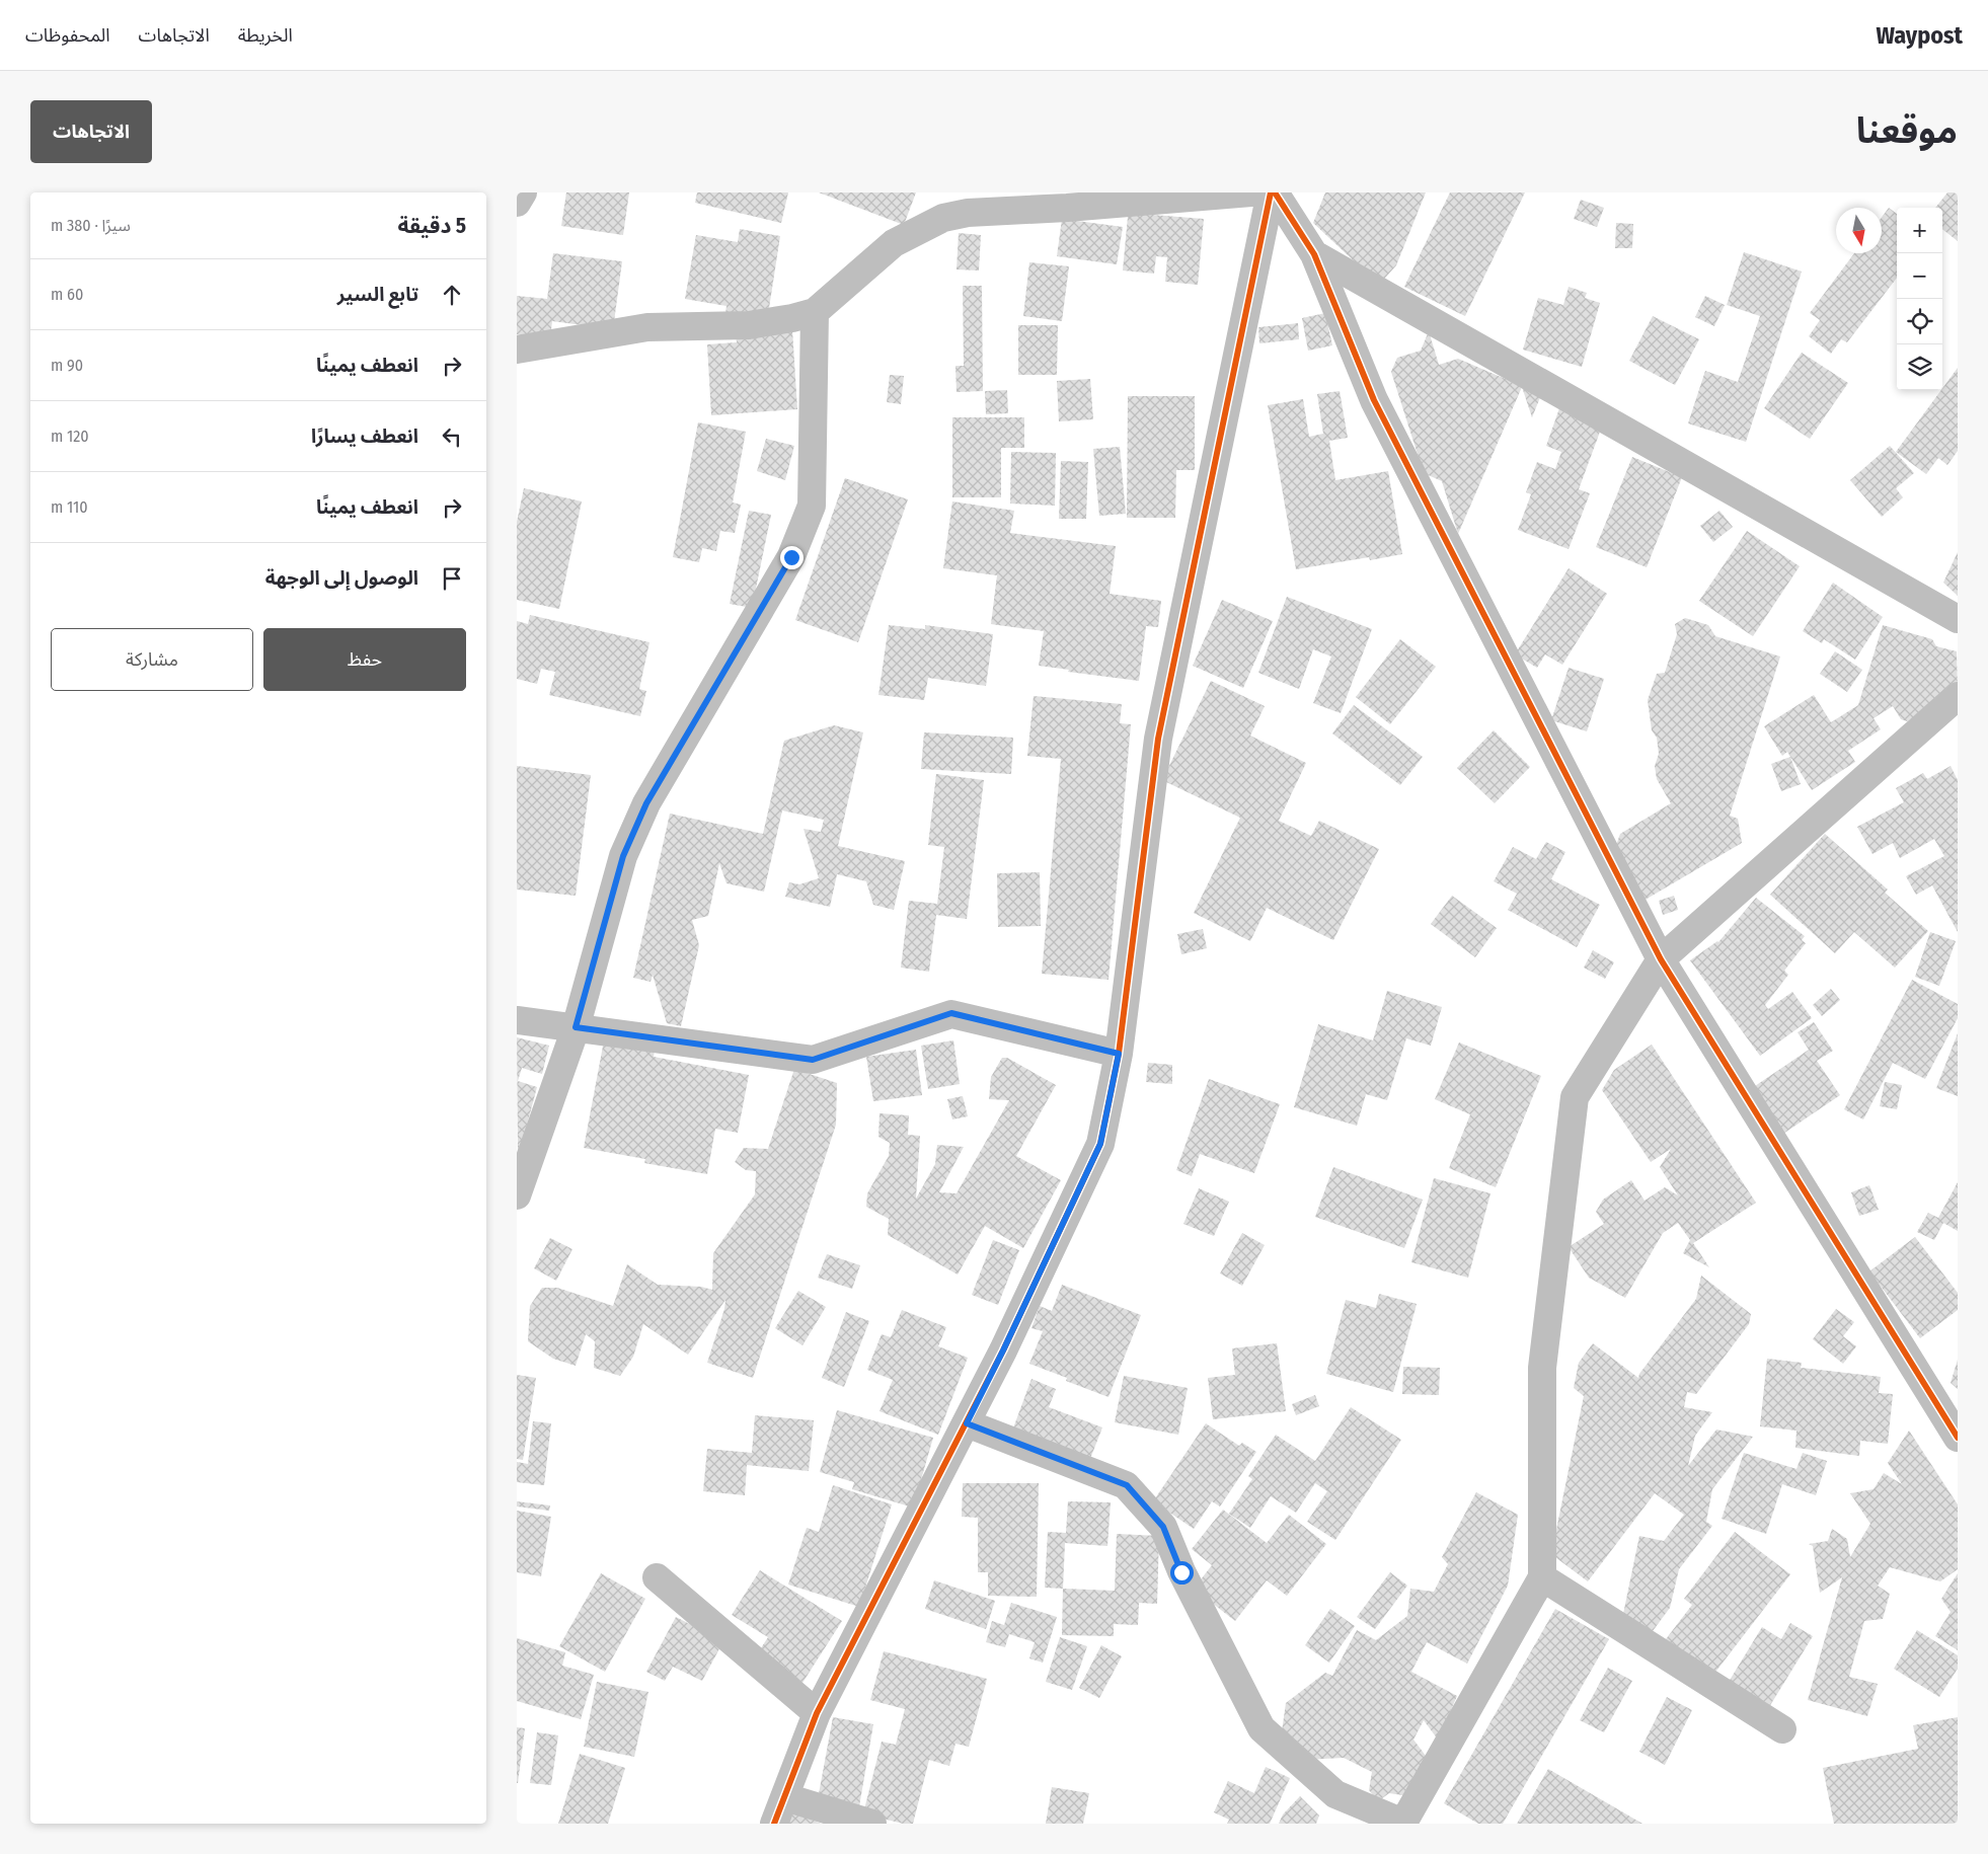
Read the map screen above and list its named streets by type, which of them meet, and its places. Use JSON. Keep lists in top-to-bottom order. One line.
{"north":"bottom","page":{"header":"Waypost","nav":["الخريطة","الاتجاهات","المحفوظات"],"title":"موقعنا","buttons":["الاتجاهات",["حفظ","مشاركة"]],"heading":["5 دقيقة","سيرًا · 380 m"],"map_buttons":["+","−"],"list":[["تابع السير","60 m"],["انعطف يمينًا","90 m"],["انعطف يسارًا","120 m"],["انعطف يمينًا","110 m"],"الوصول إلى الوجهة"]}}
